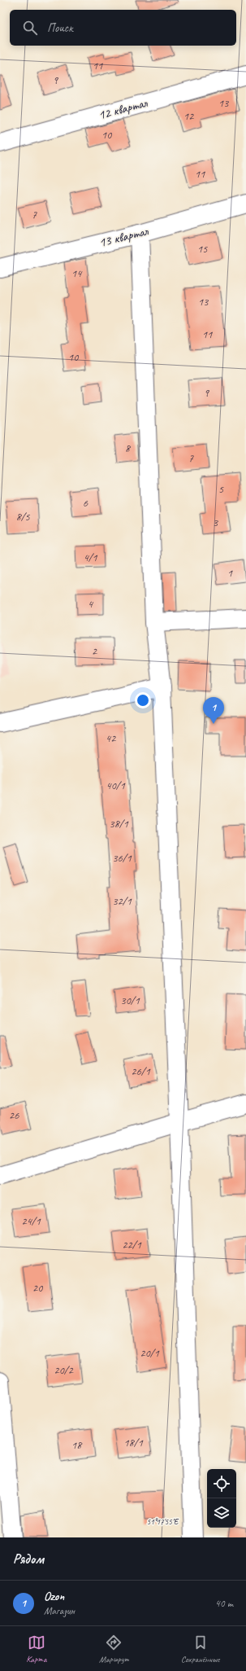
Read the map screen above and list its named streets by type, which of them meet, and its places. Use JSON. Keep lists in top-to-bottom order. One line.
{"streets":{"street":["12 квартал","13 квартал"]},"house_numbers":["11","9","13","12","10","11","7","15","14","13","11","10","9","8","7","5","6","8/5","3","4/1","1","4","2","42","40/1","38/1","36/1","32/1","30/1","26/1","26","24/1","22/1","20","20/1","20/2","18/1","18"],"page":{"search":"Поиск","pins":"1","heading":"Рядом","list":[{"mark":"1","name":"Ozon","note":"Магазин","value":"40 m"}],"nav":["Карта","Маршрут","Сохранённые"]},"coordinates":["51°17'55\"E"]}
